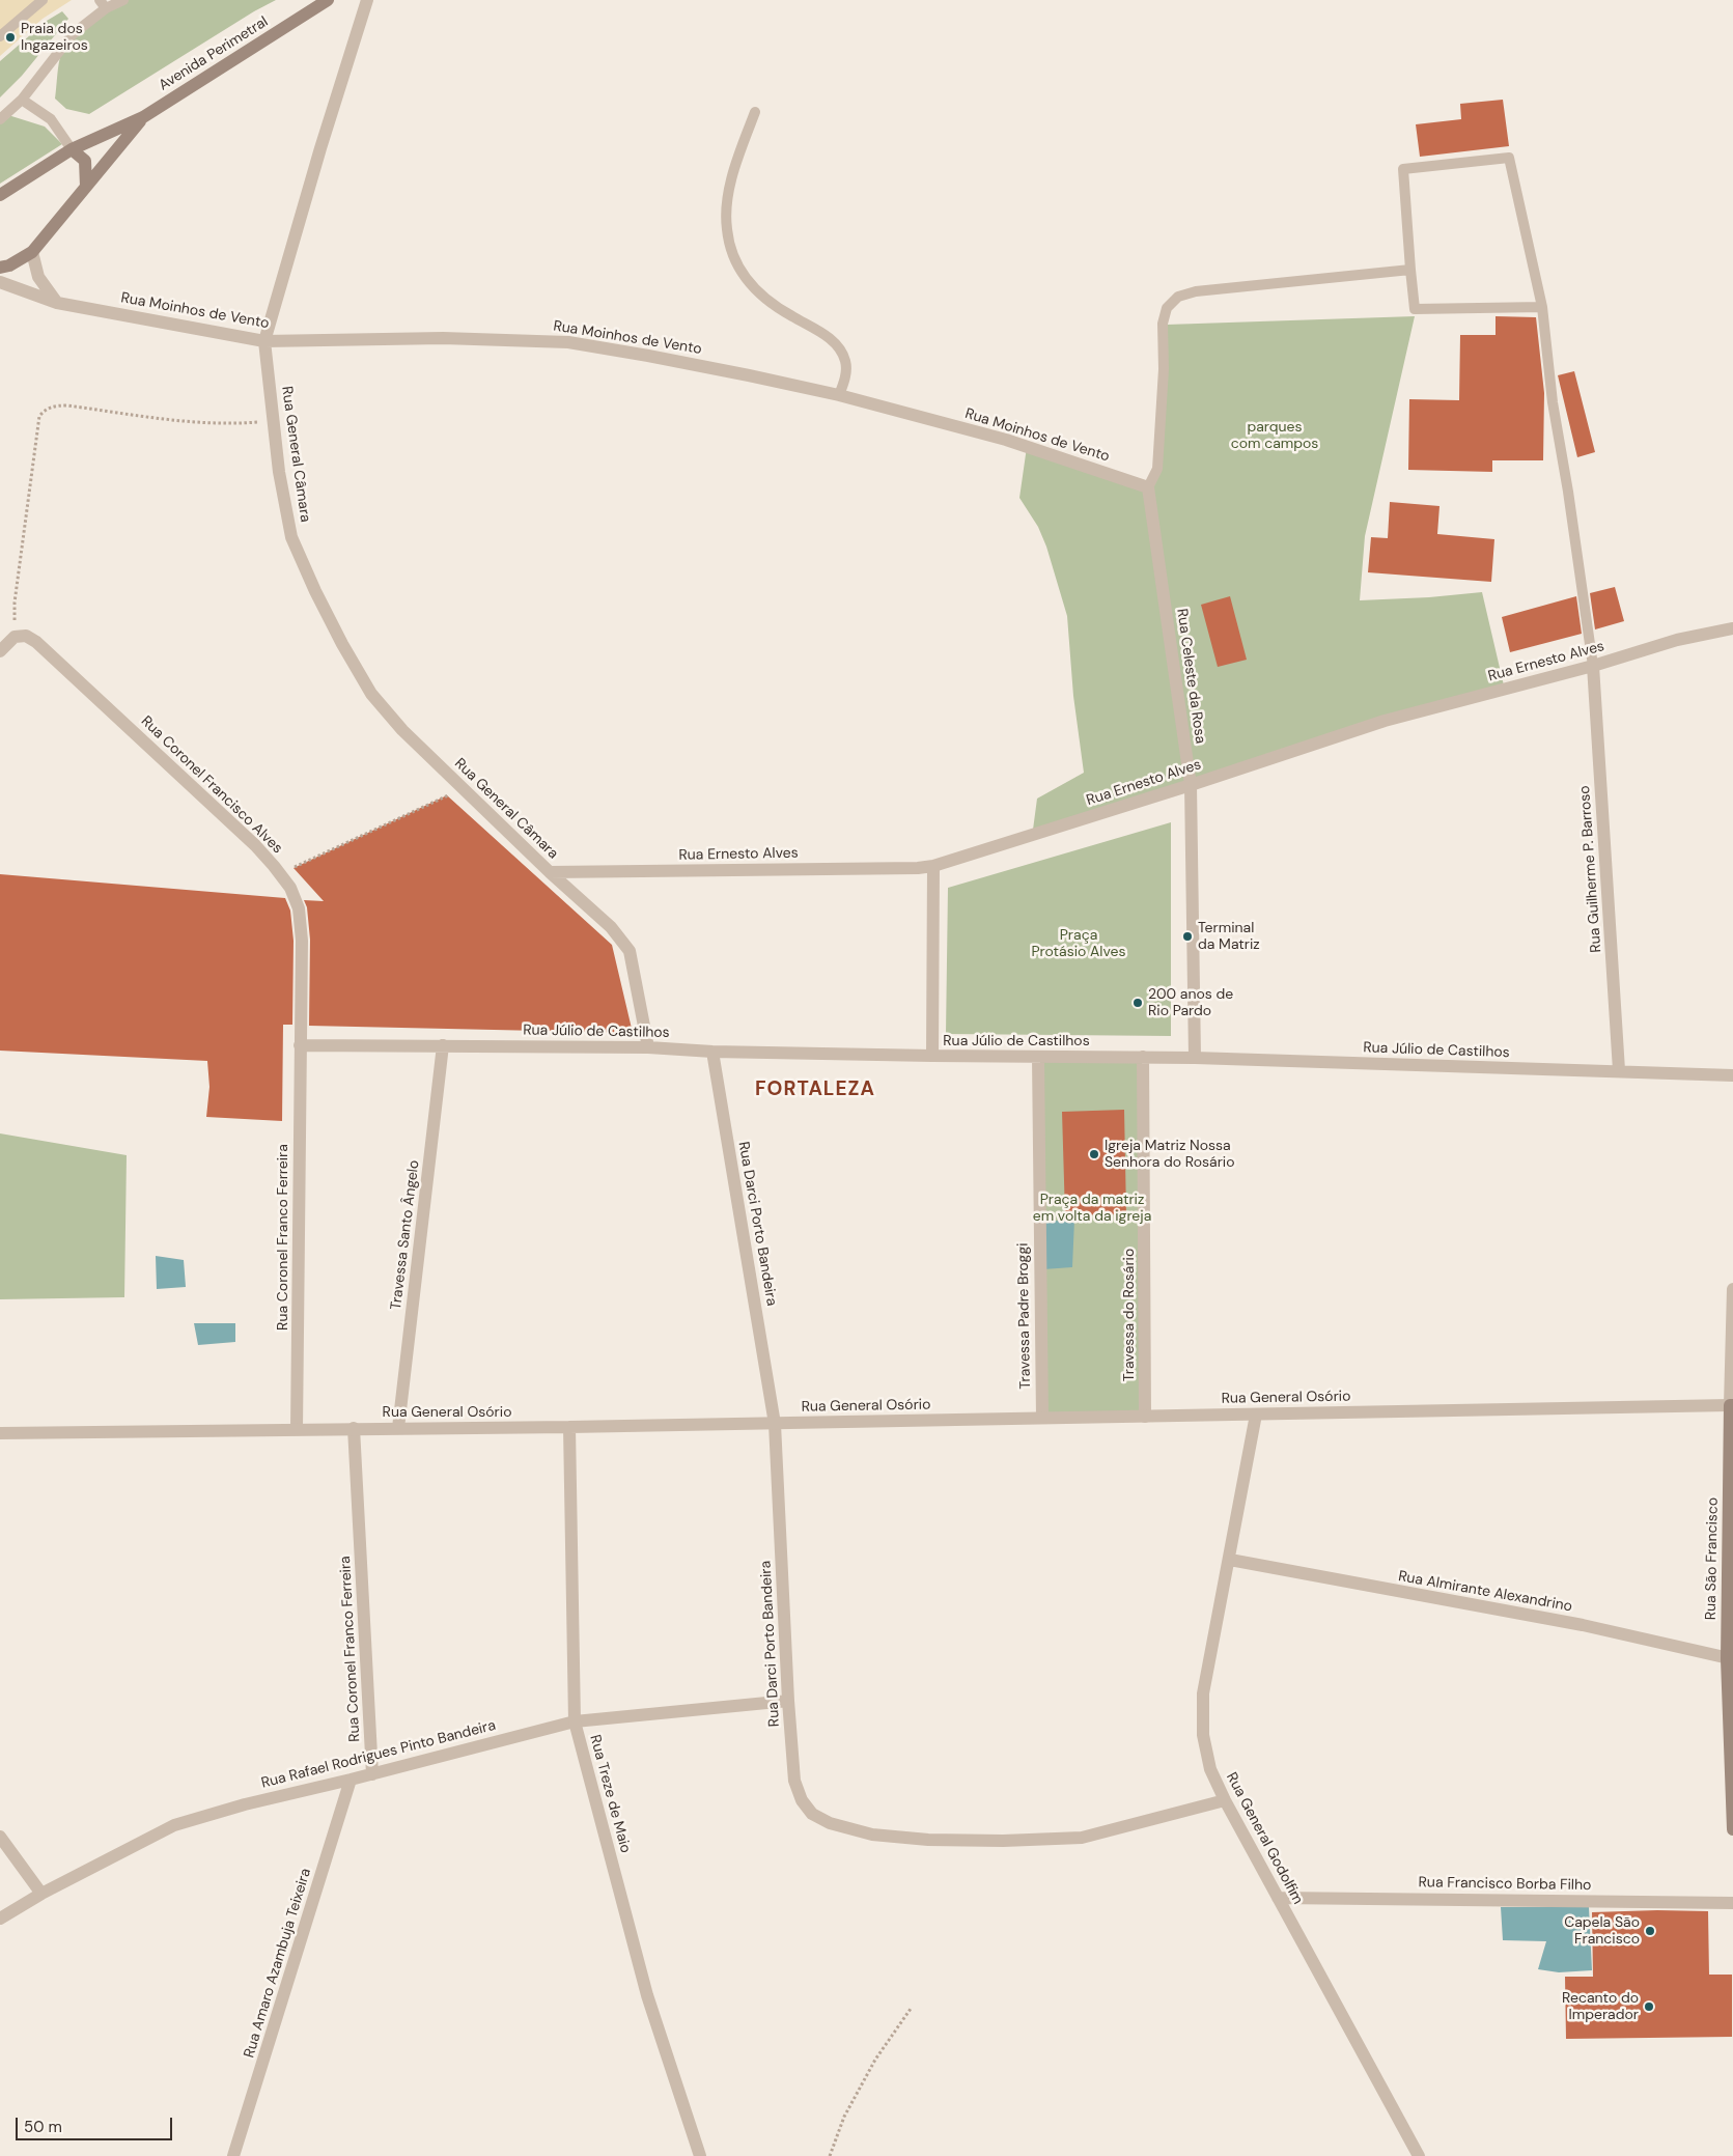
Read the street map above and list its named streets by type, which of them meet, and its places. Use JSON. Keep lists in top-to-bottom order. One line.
{"streets":{"main road":["Avenida Perimetral","Rua São Francisco"],"street":["Rua Moinhos de Vento","Rua General Câmara","Rua Ernesto Alves","Rua Celeste da Rosa","Rua Coronel Francisco Alves","Rua Guilherme P. Barroso","Rua Júlio de Castilhos","Rua Darci Porto Bandeira","Travessa Santo Ângelo","Rua Coronel Franco Ferreira","Travessa do Rosário","Travessa Padre Broggi","Rua General Osório","Rua Almirante Alexandrino","Rua Rafael Rodrigues Pinto Bandeira","Rua Treze de Maio","Rua General Godolfim","Rua Francisco Borba Filho","Rua Amaro Azambuja Teixeira"]},"crossings":[["Rua Moinhos de Vento","Rua General Câmara"],["Rua Moinhos de Vento","Rua Celeste da Rosa"],["Rua General Câmara","Rua Ernesto Alves"],["Rua General Câmara","Rua Júlio de Castilhos"],["Rua Ernesto Alves","Rua Celeste da Rosa"],["Rua Ernesto Alves","Rua Guilherme P. Barroso"],["Rua Celeste da Rosa","Rua Júlio de Castilhos"],["Rua Coronel Francisco Alves","Rua Júlio de Castilhos"],["Rua Coronel Francisco Alves","Rua Coronel Franco Ferreira"],["Rua Guilherme P. Barroso","Rua Júlio de Castilhos"],["Rua Júlio de Castilhos","Rua Darci Porto Bandeira"],["Rua Júlio de Castilhos","Travessa Santo Ângelo"],["Rua Júlio de Castilhos","Rua Coronel Franco Ferreira"],["Rua Júlio de Castilhos","Travessa do Rosário"],["Rua Júlio de Castilhos","Travessa Padre Broggi"],["Rua Darci Porto Bandeira","Rua General Osório"],["Rua Darci Porto Bandeira","Rua Rafael Rodrigues Pinto Bandeira"],["Rua Darci Porto Bandeira","Rua General Godolfim"],["Travessa Santo Ângelo","Rua General Osório"],["Rua Coronel Franco Ferreira","Rua General Osório"],["Rua Coronel Franco Ferreira","Rua Rafael Rodrigues Pinto Bandeira"],["Travessa do Rosário","Rua General Osório"],["Travessa Padre Broggi","Rua General Osório"],["Rua General Osório","Rua São Francisco"],["Rua General Osório","Rua Treze de Maio"],["Rua General Osório","Rua General Godolfim"],["Rua São Francisco","Rua Almirante Alexandrino"],["Rua Almirante Alexandrino","Rua General Godolfim"],["Rua Rafael Rodrigues Pinto Bandeira","Rua Treze de Maio"],["Rua Rafael Rodrigues Pinto Bandeira","Rua Amaro Azambuja Teixeira"],["Rua General Godolfim","Rua Francisco Borba Filho"]],"districts":["FORTALEZA"],"parks":["parques com campos","Praça Protásio Alves","Praça da matriz em volta da igreja"],"places":["Praia dos Ingazeiros","Terminal da Matriz","200 anos de Rio Pardo","Igreja Matriz Nossa Senhora do Rosário","Capela São Francisco","Recanto do Imperador"],"scale_bar":"50 m"}
